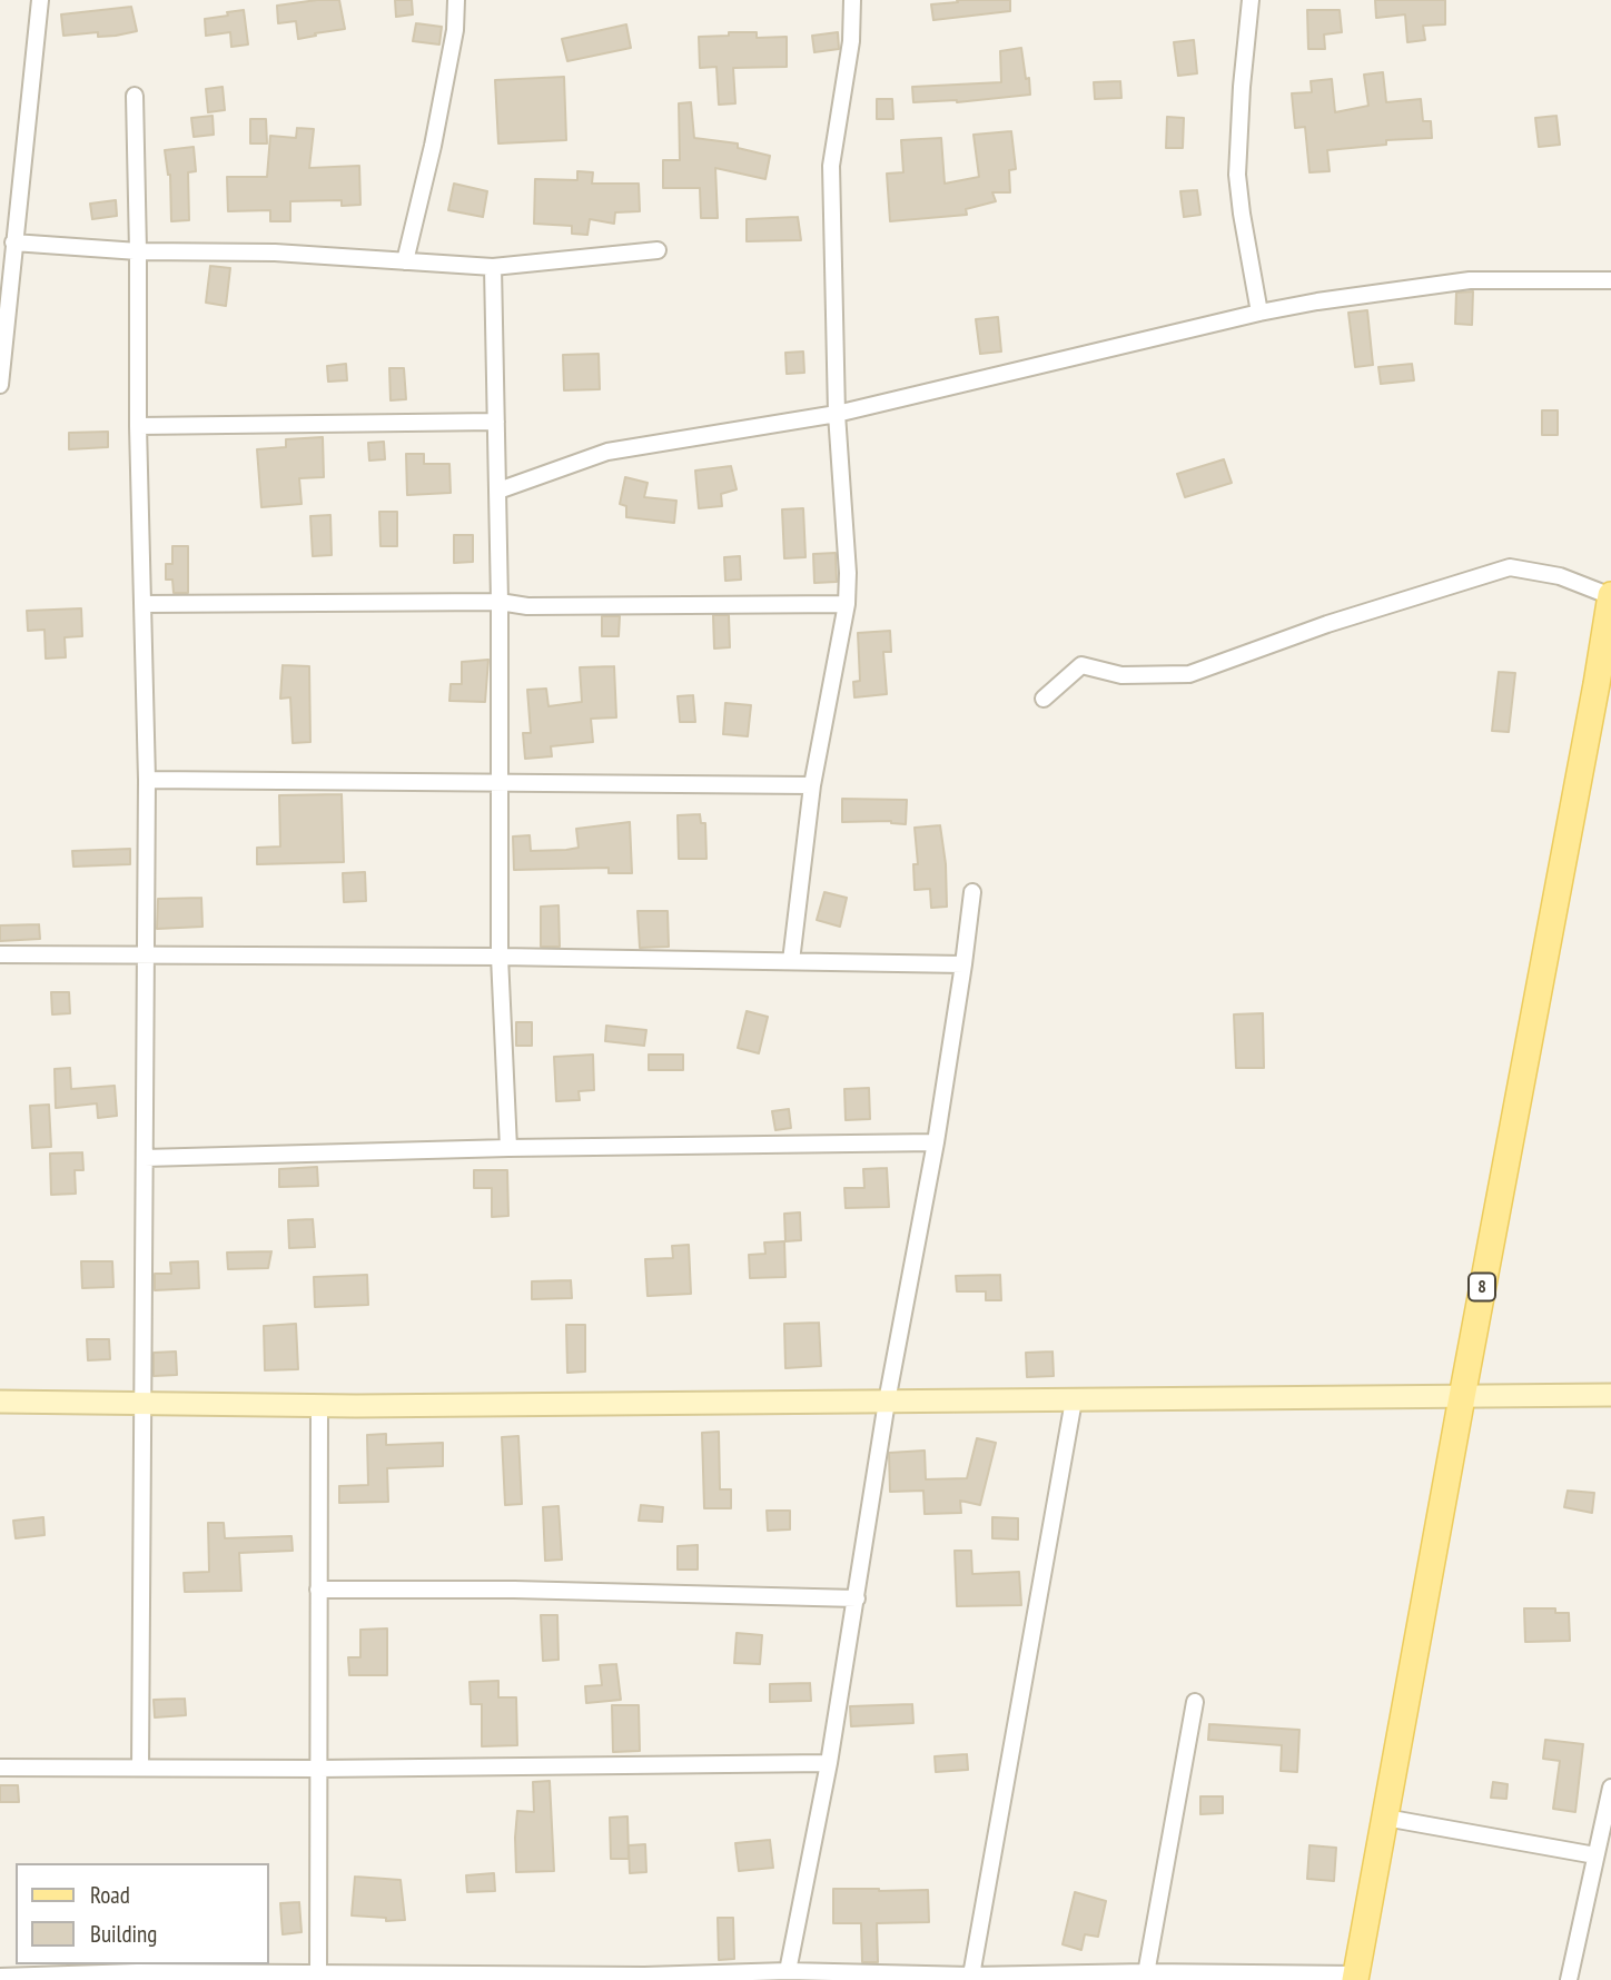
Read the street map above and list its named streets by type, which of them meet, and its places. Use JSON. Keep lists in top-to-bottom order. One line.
{"streets":{"main road":["8"]},"legend":["Road","Building"]}
